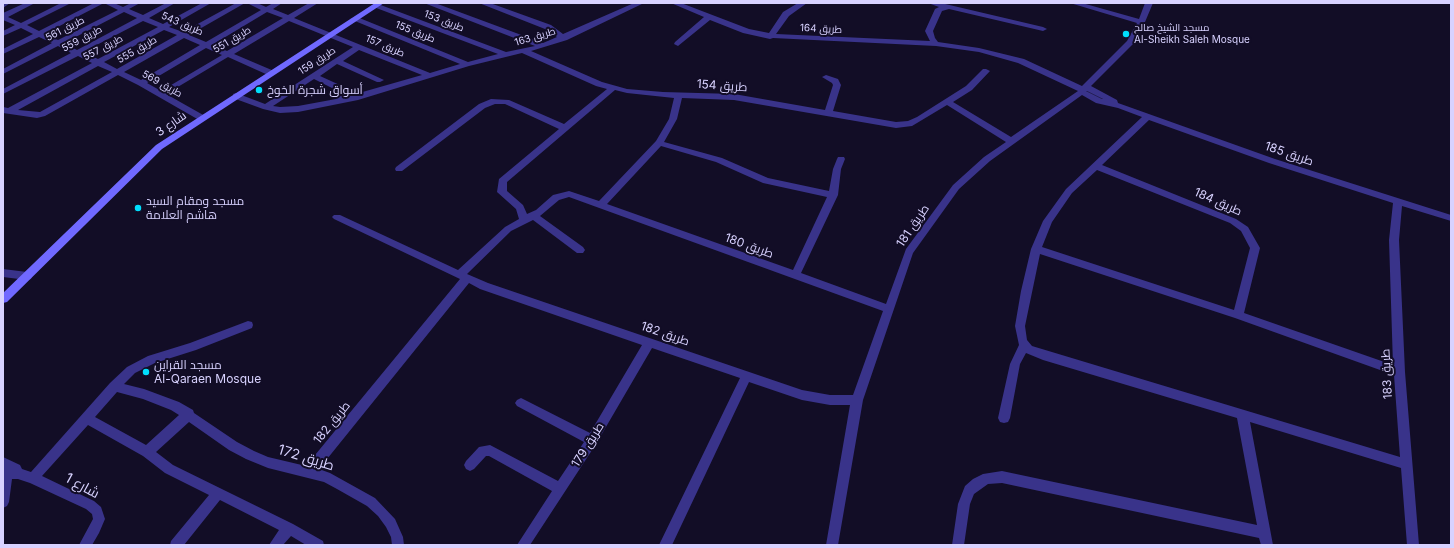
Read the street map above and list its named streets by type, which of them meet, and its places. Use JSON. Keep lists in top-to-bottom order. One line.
{"streets":{"street":["طريق 153","طريق 543","طريق 561","طريق 164","طريق 155","طريق 163","طريق 559","طريق 551","طريق 157","طريق 557","طريق 555","طريق 159","طريق 569","طريق 154","شارع 3","طريق 185","طريق 184","طريق 181","طريق 180","طريق 182","طريق 183","طريق 179","طريق 172","شارع 1"]},"crossings":[["طريق 153","طريق 163"],["طريق 153","شارع 3"],["طريق 543","طريق 561"],["طريق 543","طريق 559"],["طريق 543","طريق 551"],["طريق 543","طريق 557"],["طريق 543","طريق 555"],["طريق 543","شارع 3"],["طريق 561","طريق 569"],["طريق 164","طريق 185"],["طريق 164","طريق 181"],["طريق 155","طريق 163"],["طريق 155","شارع 3"],["طريق 163","طريق 157"],["طريق 163","طريق 154"],["طريق 559","طريق 569"],["طريق 551","طريق 157"],["طريق 551","طريق 569"],["طريق 157","طريق 159"],["طريق 157","شارع 3"],["طريق 557","طريق 555"],["طريق 557","طريق 569"],["طريق 555","طريق 569"],["طريق 569","شارع 3"],["طريق 185","طريق 181"],["طريق 185","طريق 183"],["طريق 181","طريق 180"],["طريق 181","طريق 182"],["طريق 180","طريق 182"],["طريق 182","طريق 179"],["طريق 182","طريق 172"]],"places":["مسجد الشيخ صالح Al-Sheikh Saleh Mosque","أسواق شجرة الخوخ","مسجد ومقام السيد هاشم العلامة","مسجد القراين Al-Qaraen Mosque"]}
